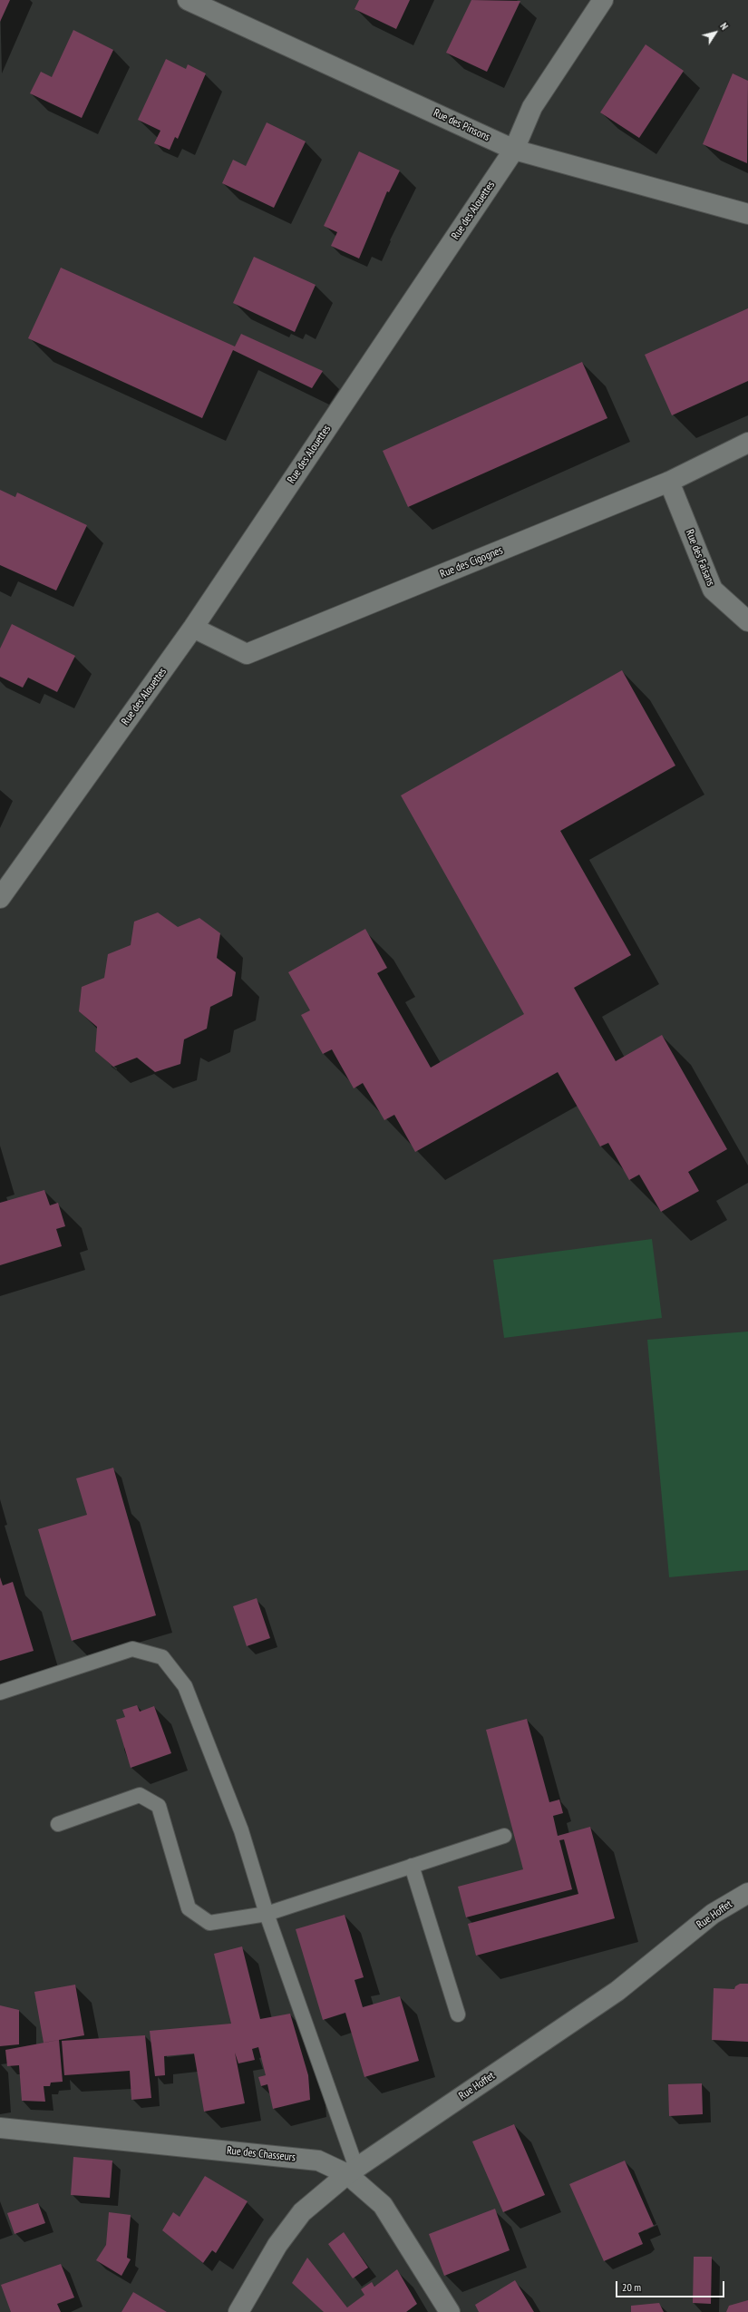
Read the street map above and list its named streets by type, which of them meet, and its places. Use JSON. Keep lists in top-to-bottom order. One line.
{"streets":{"street":["Rue des Pinsons","Rue des Alouettes","Rue des Faisans","Rue des Cigognes","Rue Hoffet","Rue des Chasseurs"]},"crossings":[["Rue des Pinsons","Rue des Alouettes"],["Rue des Alouettes","Rue des Cigognes"],["Rue des Faisans","Rue des Cigognes"],["Rue Hoffet","Rue des Chasseurs"]],"scale_bar":"20 m","north":"top right"}
